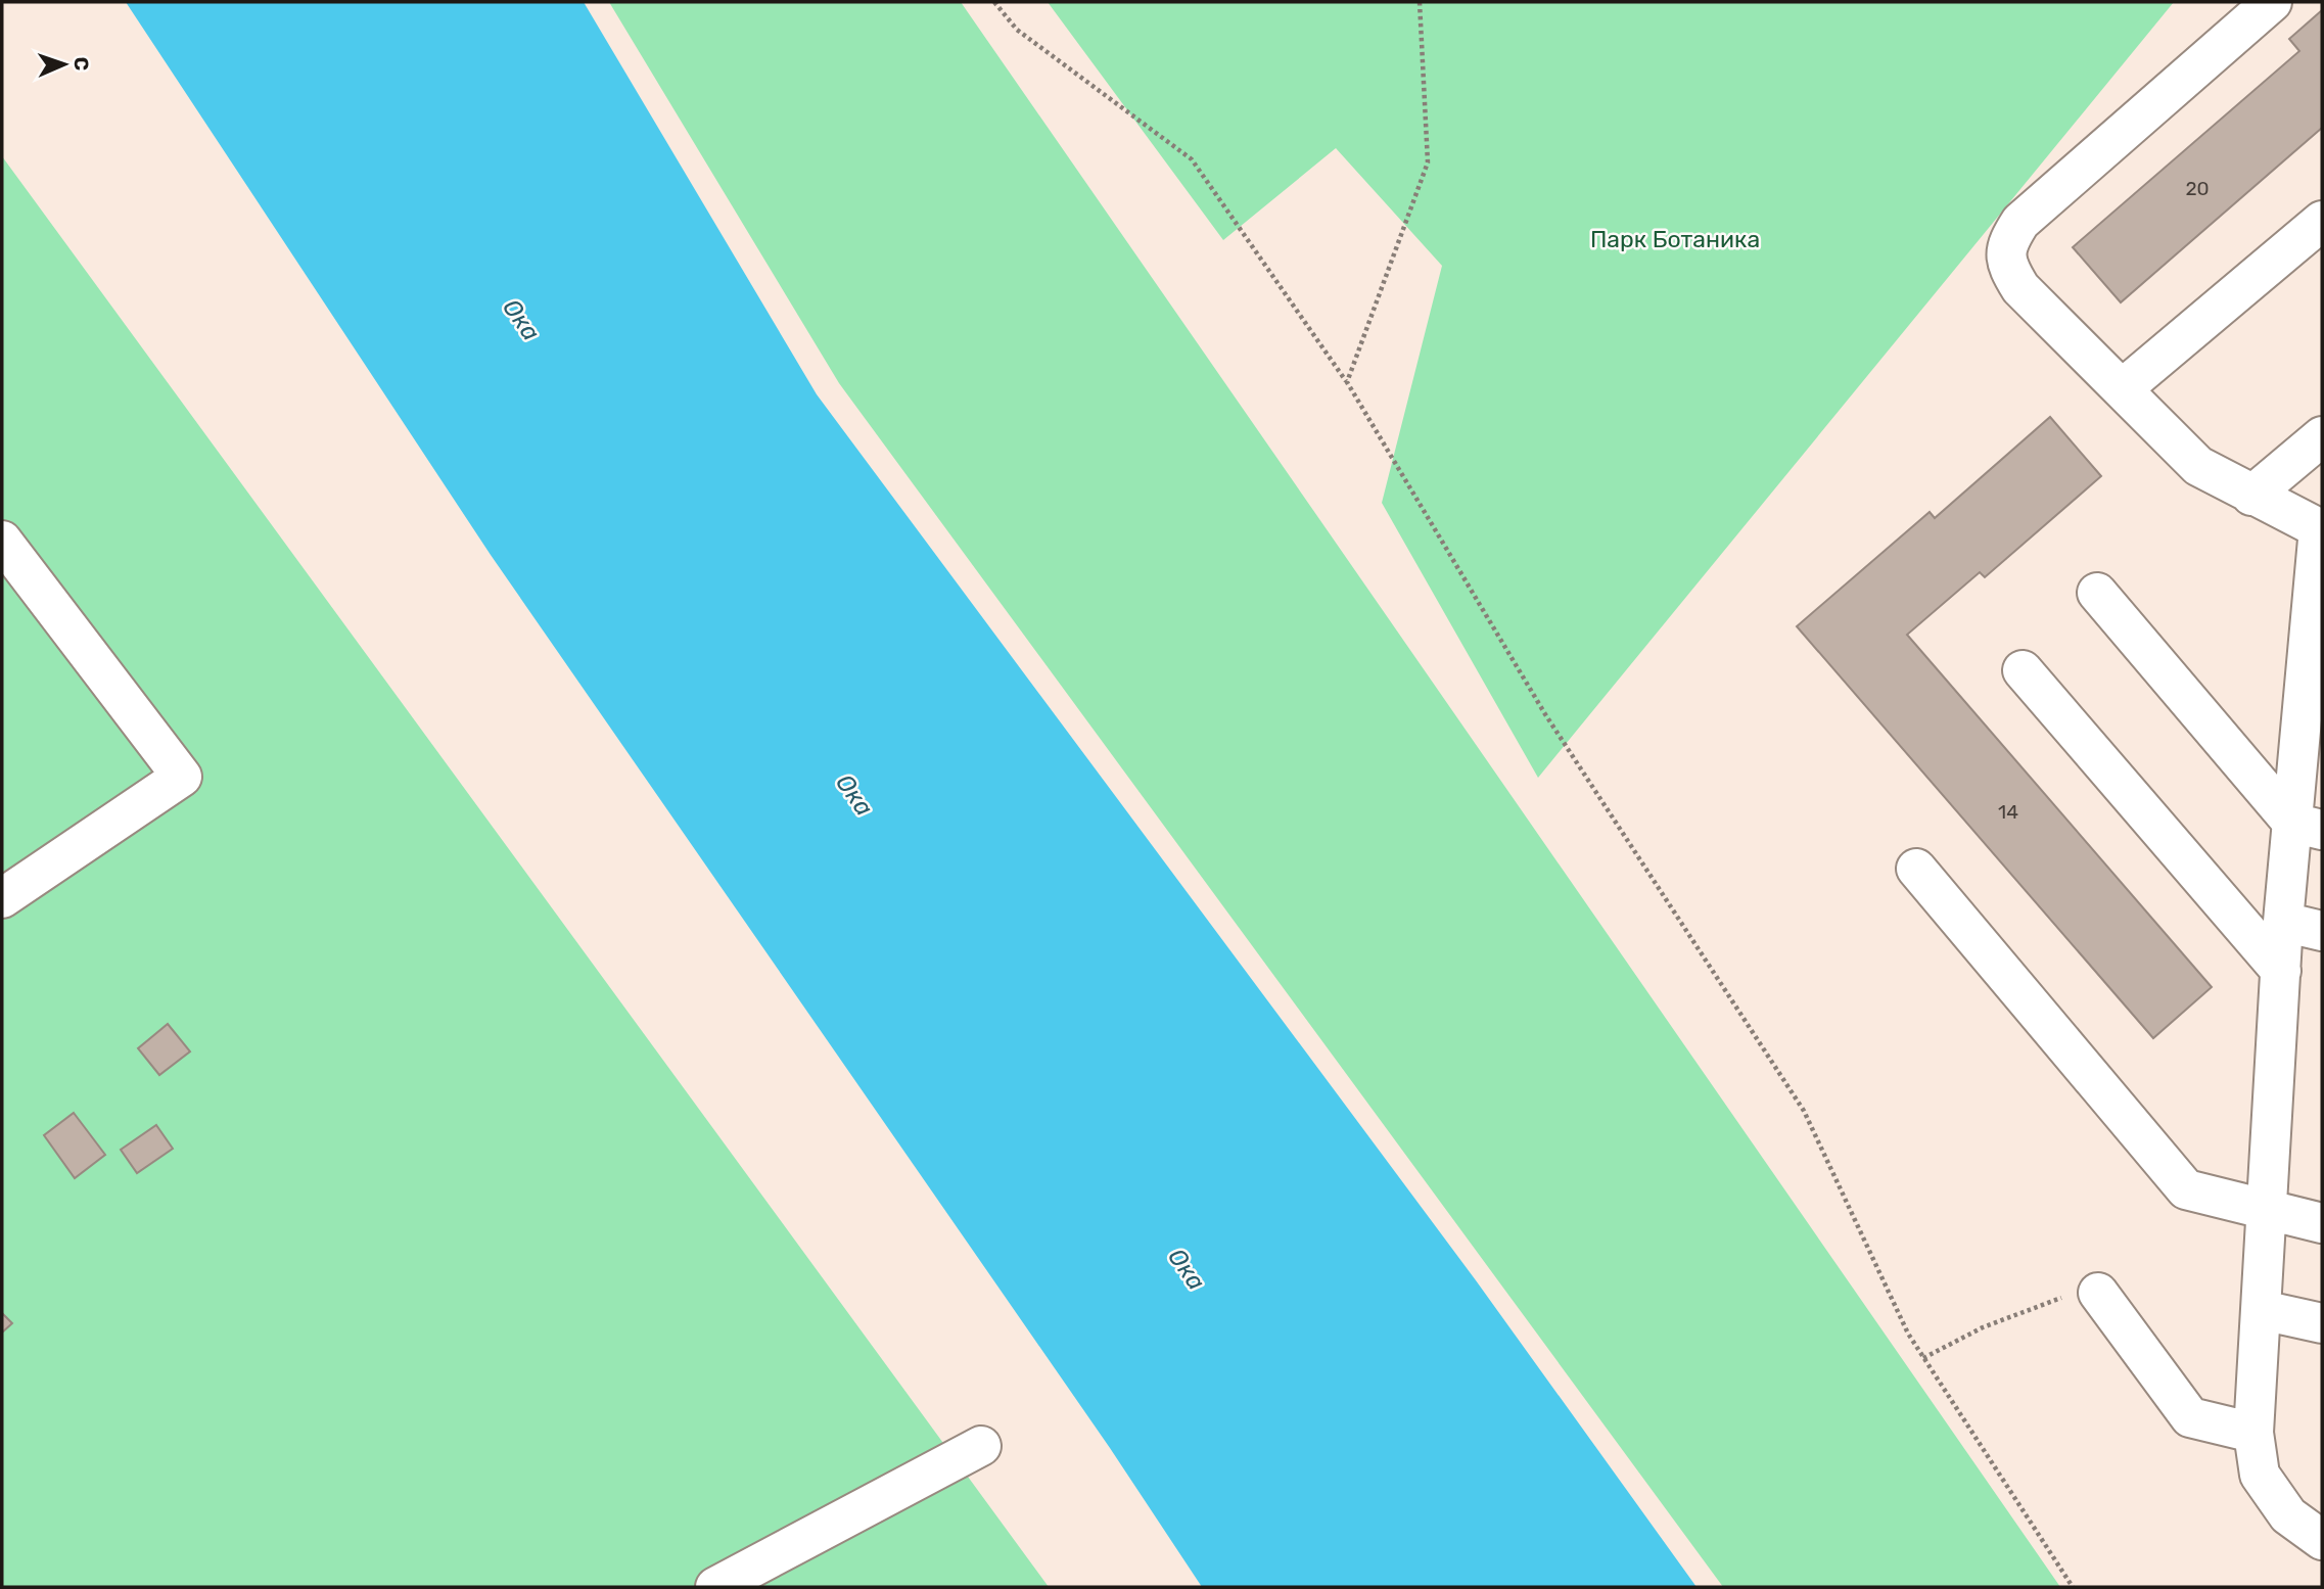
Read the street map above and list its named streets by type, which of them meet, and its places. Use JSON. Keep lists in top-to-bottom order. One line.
{"water":["Ока"],"parks":["Парк Ботаника"],"house_numbers":["20","14"],"north":"right"}
